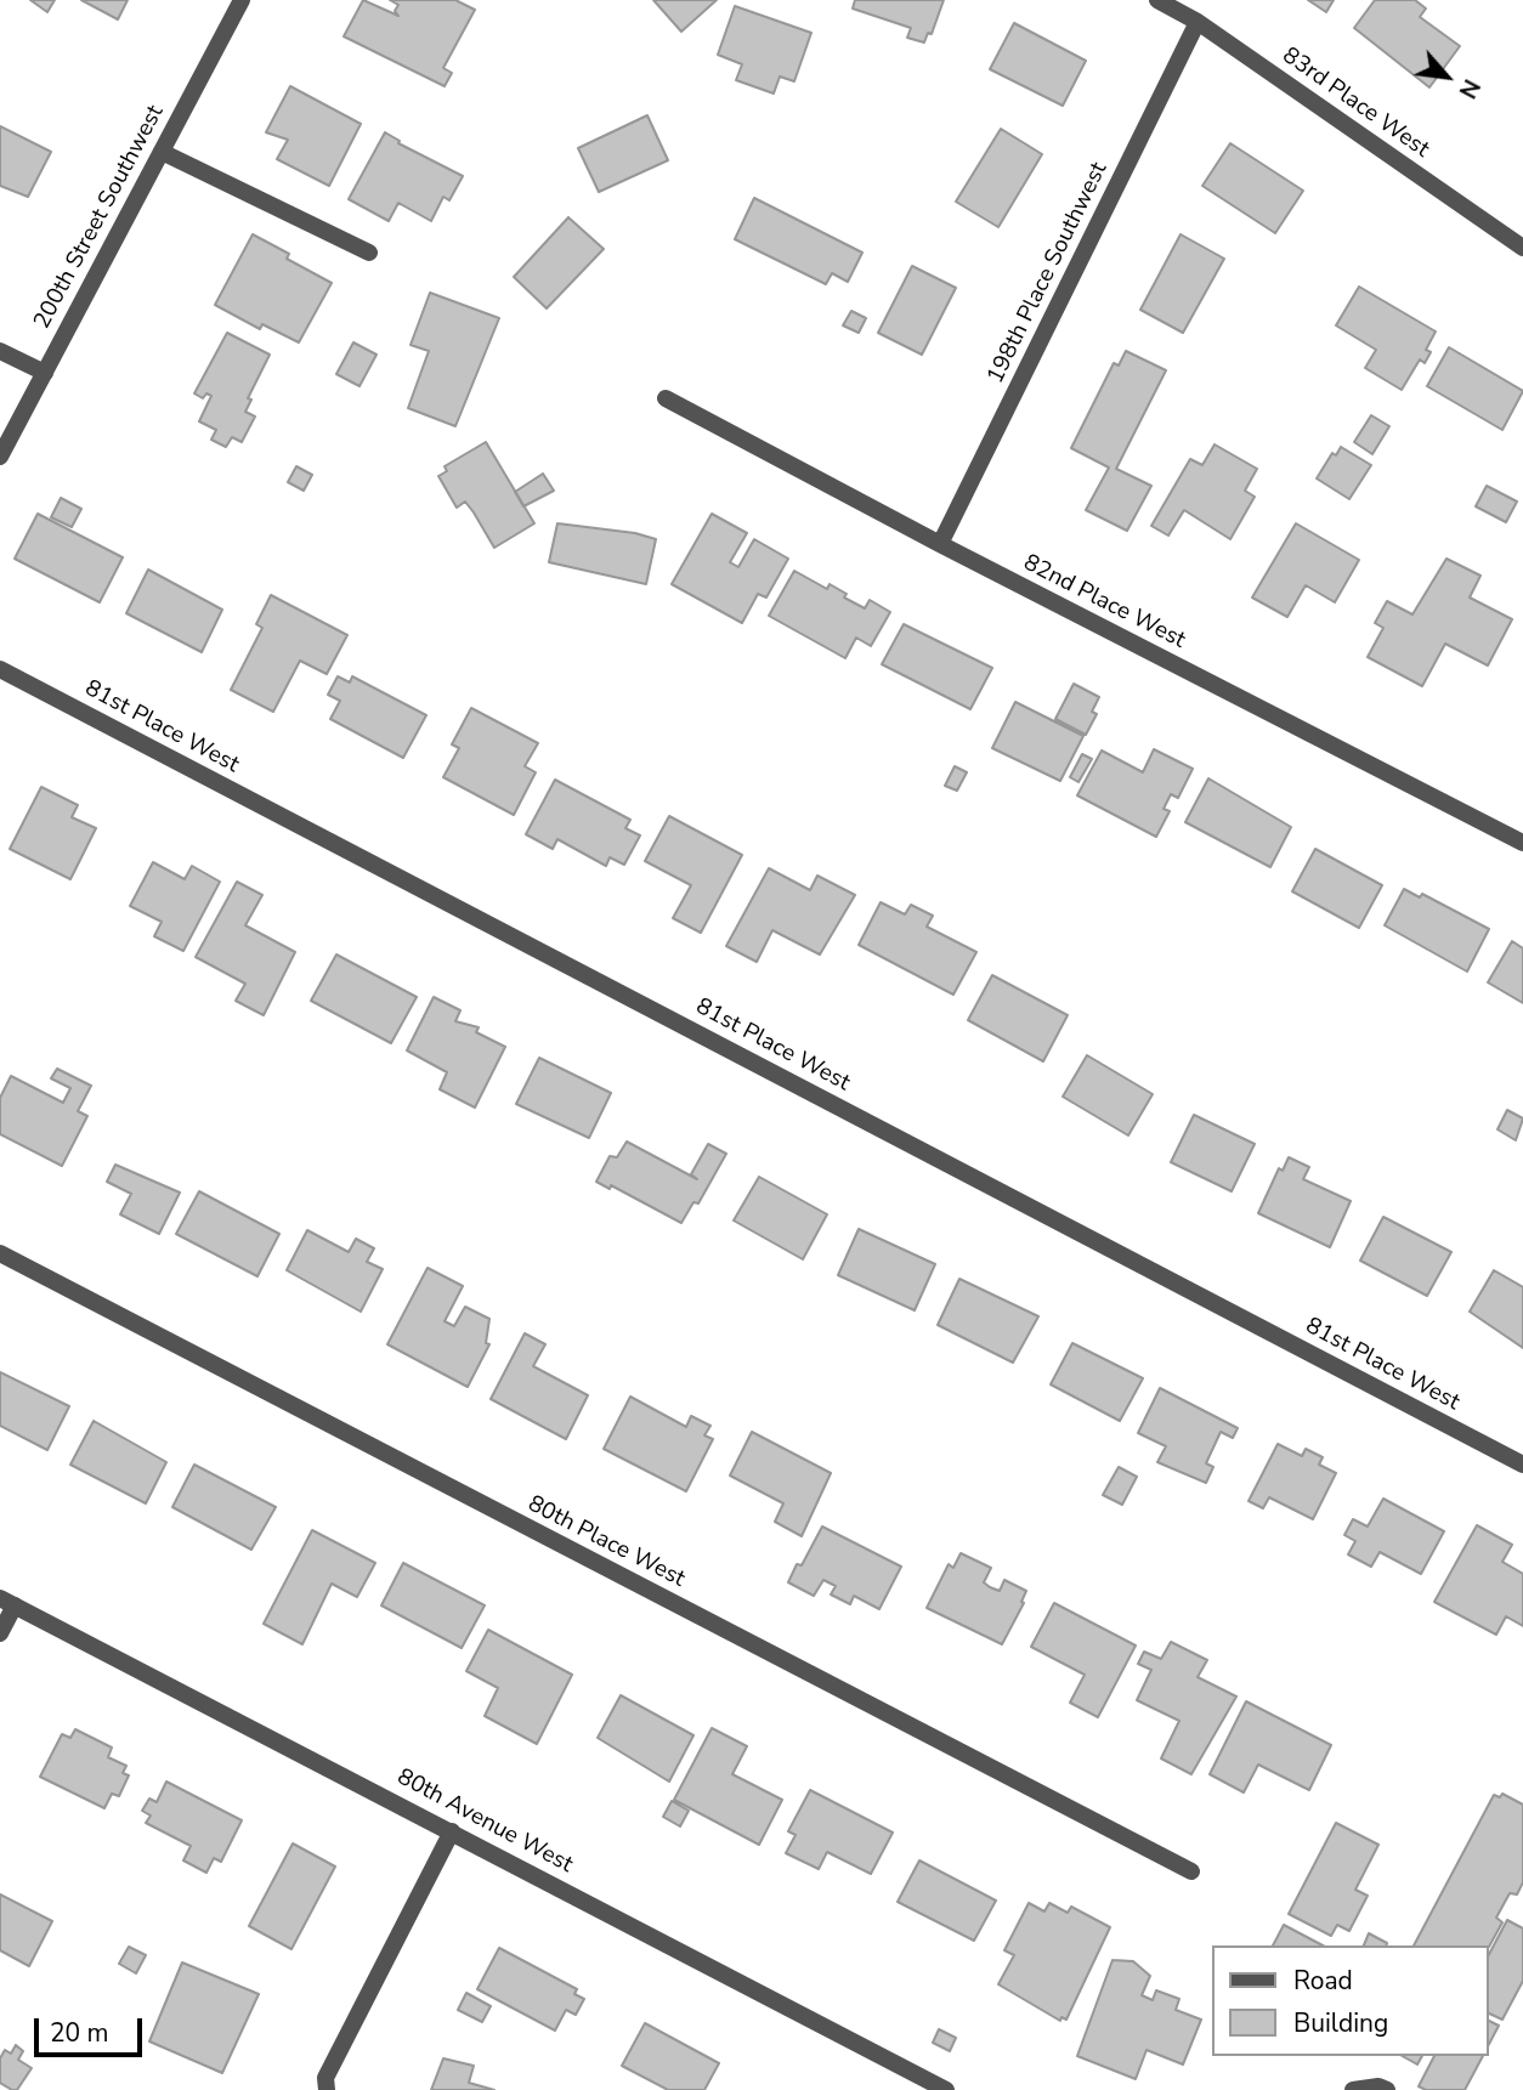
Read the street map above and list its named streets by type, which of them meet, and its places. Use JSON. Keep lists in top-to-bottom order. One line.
{"streets":{"street":["83rd Place West","200th Street Southwest","198th Place Southwest","82nd Place West","81st Place West","80th Place West","80th Avenue West"]},"crossings":[["83rd Place West","198th Place Southwest"],["198th Place Southwest","82nd Place West"]],"legend":["Road","Building"],"scale_bar":"20 m","north":"bottom right"}
